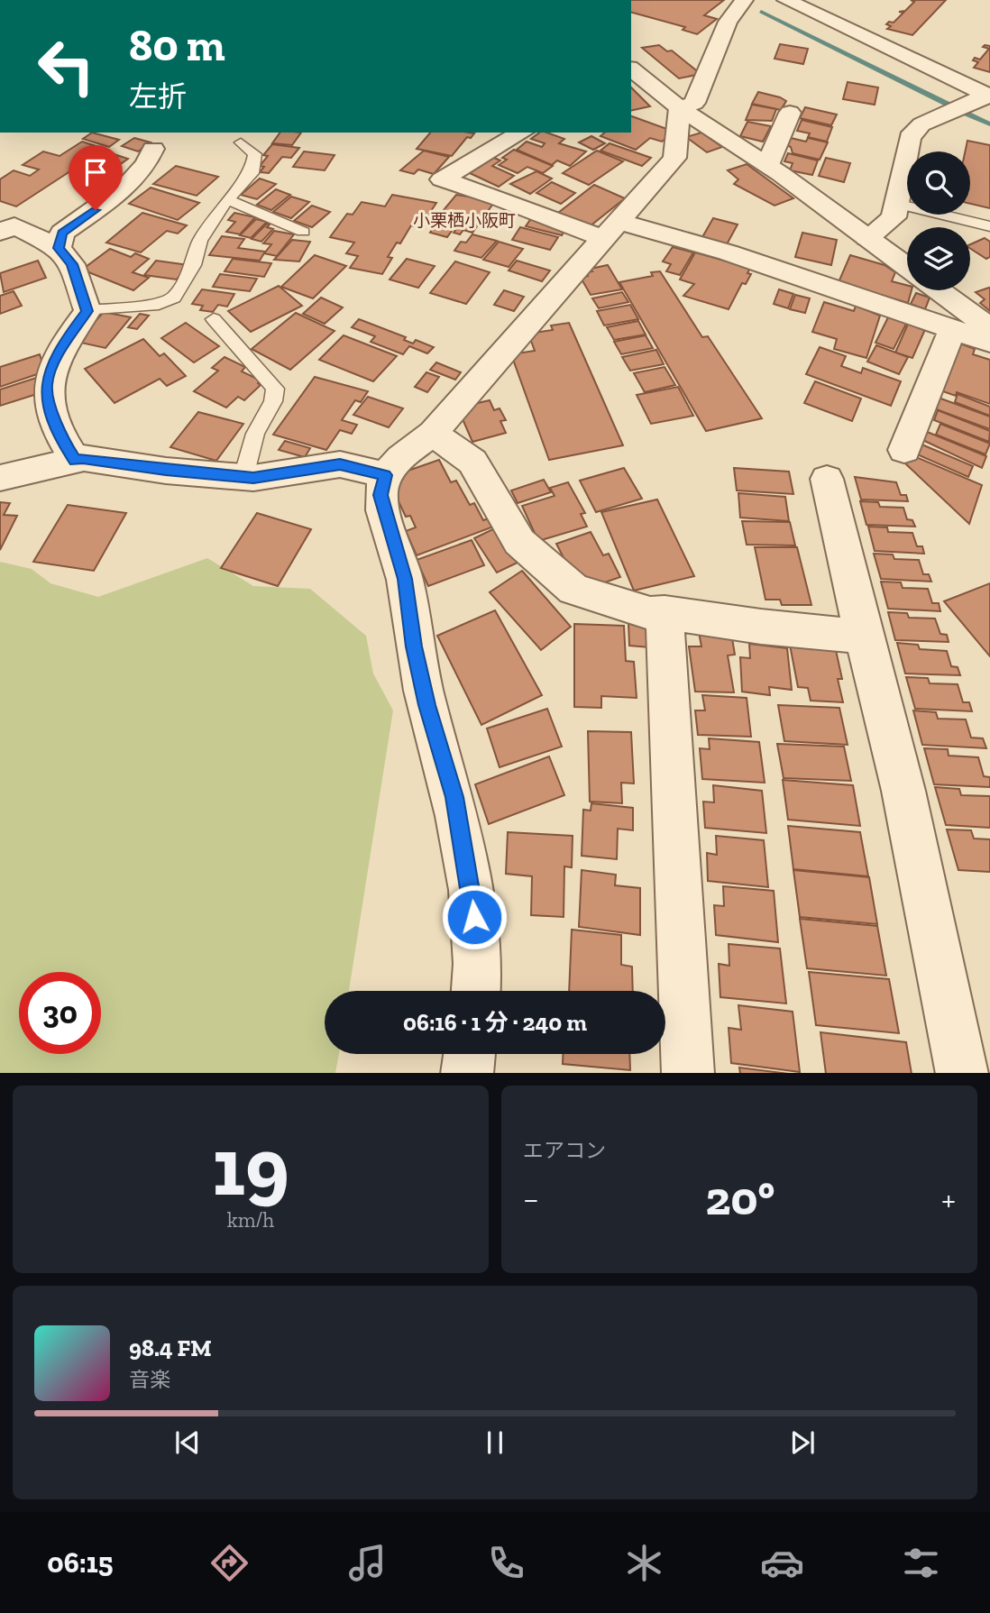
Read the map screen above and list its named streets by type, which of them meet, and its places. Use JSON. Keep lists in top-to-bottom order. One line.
{"districts":["小栗栖小阪町"],"page":{"turn":["80 m","左折"],"limit":"30","trip":"06:16 · 1 分 · 240 m","tile":[["19","km/h"],"エアコン"],"heat":["−","20°","+"],"song":["98.4 FM","音楽"],"tabs":"06:15"}}
